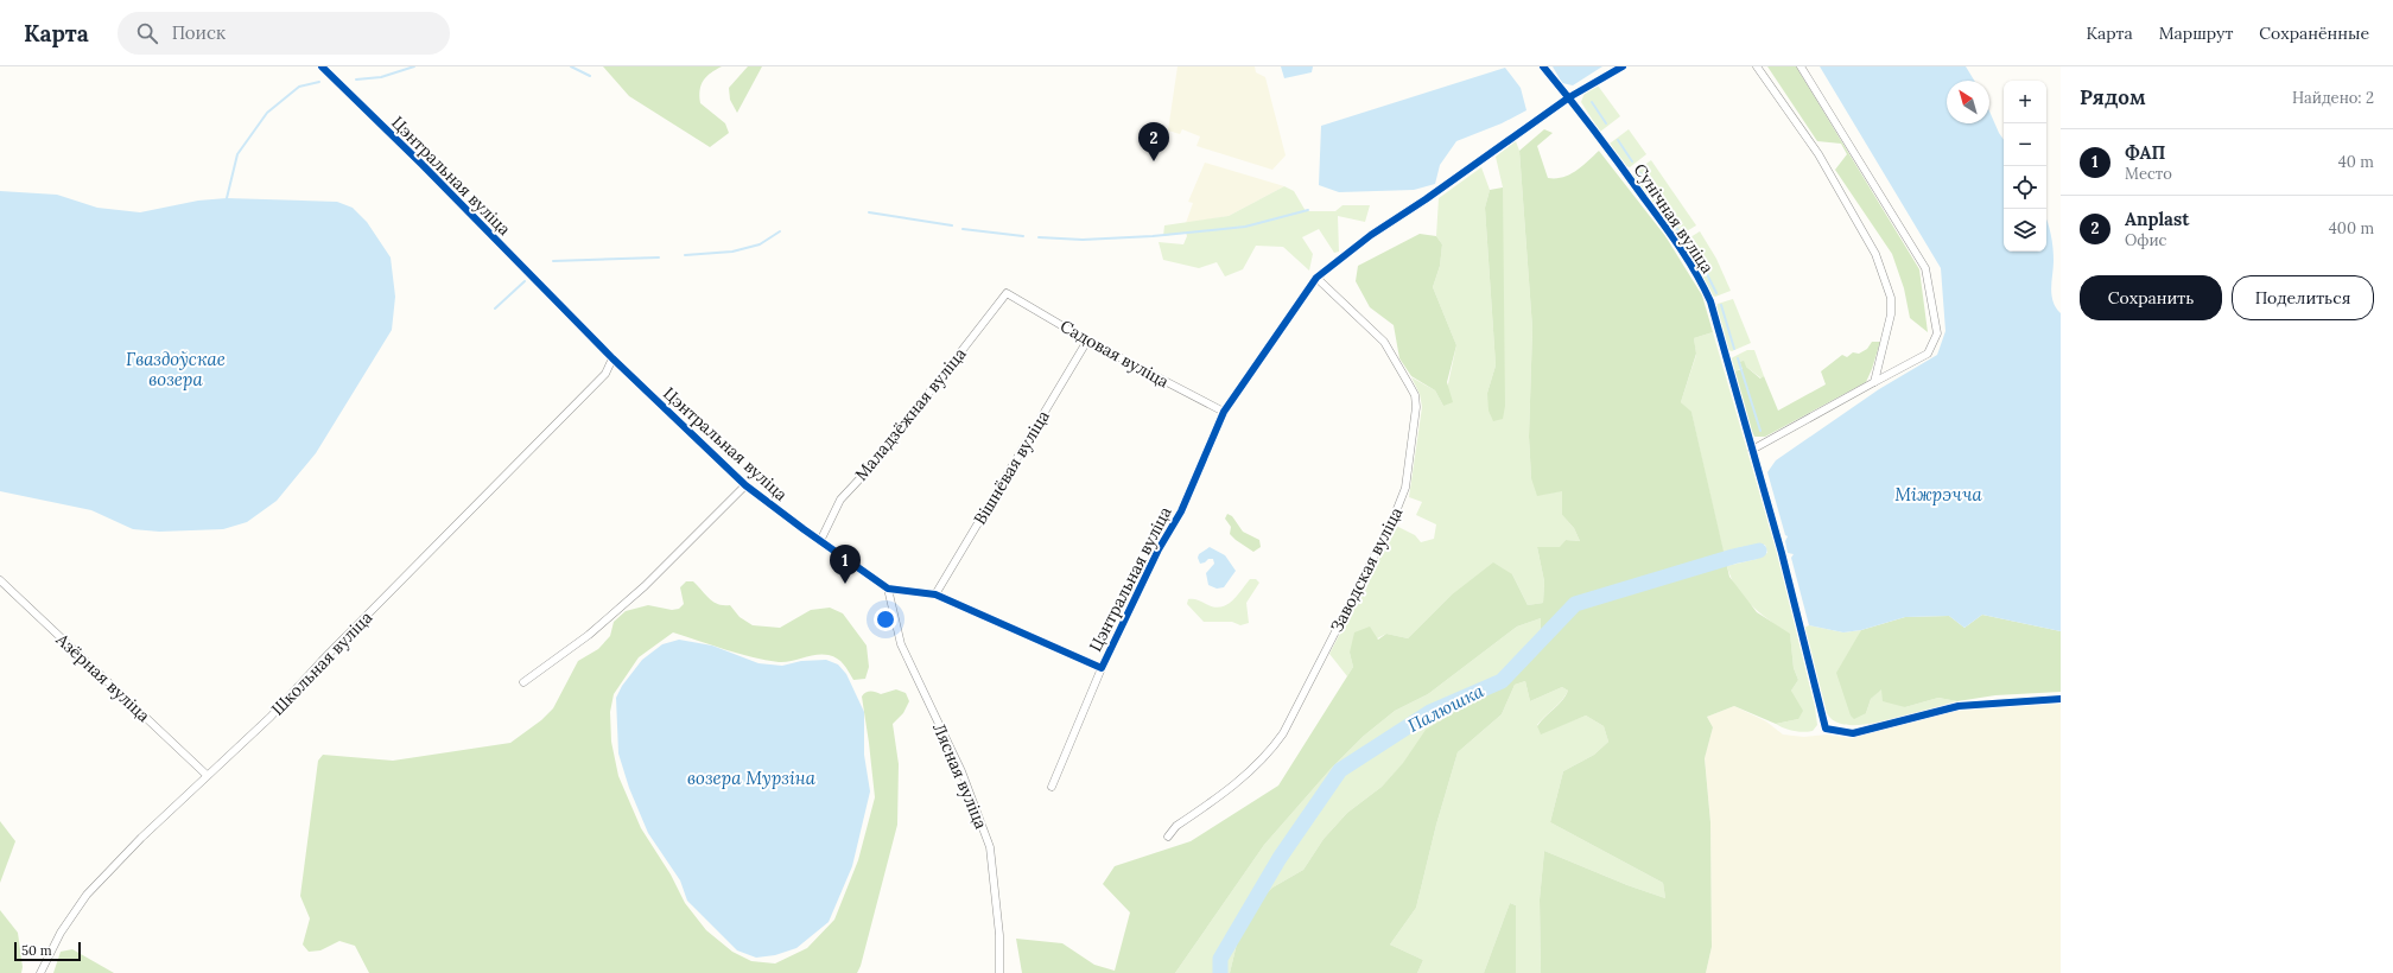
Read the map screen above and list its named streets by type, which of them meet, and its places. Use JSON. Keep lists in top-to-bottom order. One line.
{"streets":{"street":["Цэнтральная вуліца","Сунічная вуліца","Садовая вуліца","Маладзёжная вуліца","Вішнёвая вуліца","Заводская вуліца","Школьная вуліца","Азёрная вуліца","Лясная вуліца"]},"crossings":[["Цэнтральная вуліца","Сунічная вуліца"],["Цэнтральная вуліца","Садовая вуліца"],["Цэнтральная вуліца","Маладзёжная вуліца"],["Цэнтральная вуліца","Вішнёвая вуліца"],["Цэнтральная вуліца","Заводская вуліца"],["Цэнтральная вуліца","Школьная вуліца"],["Цэнтральная вуліца","Лясная вуліца"],["Садовая вуліца","Маладзёжная вуліца"],["Садовая вуліца","Вішнёвая вуліца"],["Школьная вуліца","Азёрная вуліца"]],"water":["Гваздоўскае возера","Міжрэчча","Палюшка","возера Мурзіна"],"scale_bar":"50 m","north":"top left","page":{"header":"Карта","search":"Поиск","nav":["Карта","Маршрут","Сохранённые"],"heading":["Рядом","Найдено: 2"],"map_buttons":["+","−"],"pins":["2","1"],"list":[{"mark":"1","name":"ФАП","note":"Место","value":"40 m"},{"mark":"2","name":"Anplast","note":"Офис","value":"400 m"}],"buttons":["Сохранить","Поделиться"],"scale":"50 m"}}
